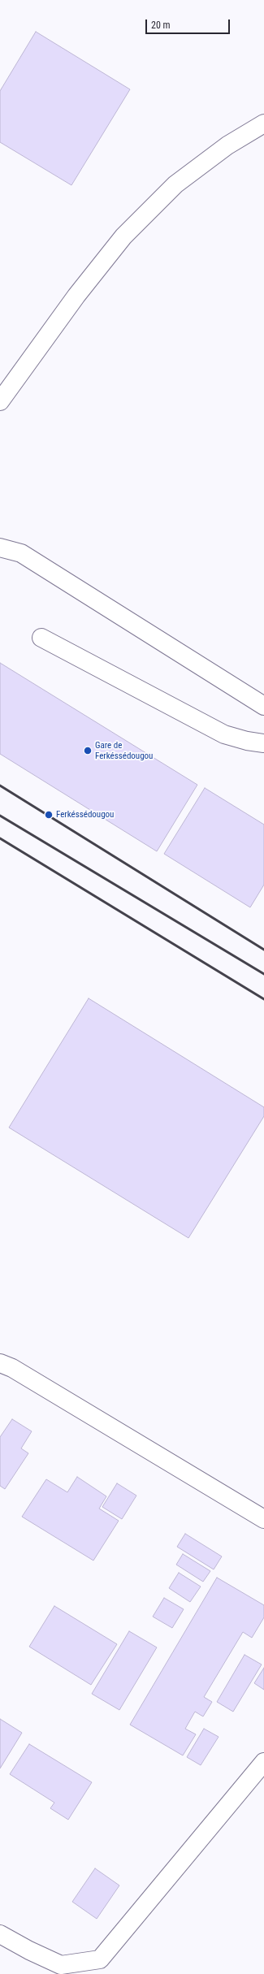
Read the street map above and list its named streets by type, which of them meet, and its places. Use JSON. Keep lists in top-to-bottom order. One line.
{"places":["Gare de Ferkéssédougou","Ferkéssédougou"],"scale_bar":"20 m"}
